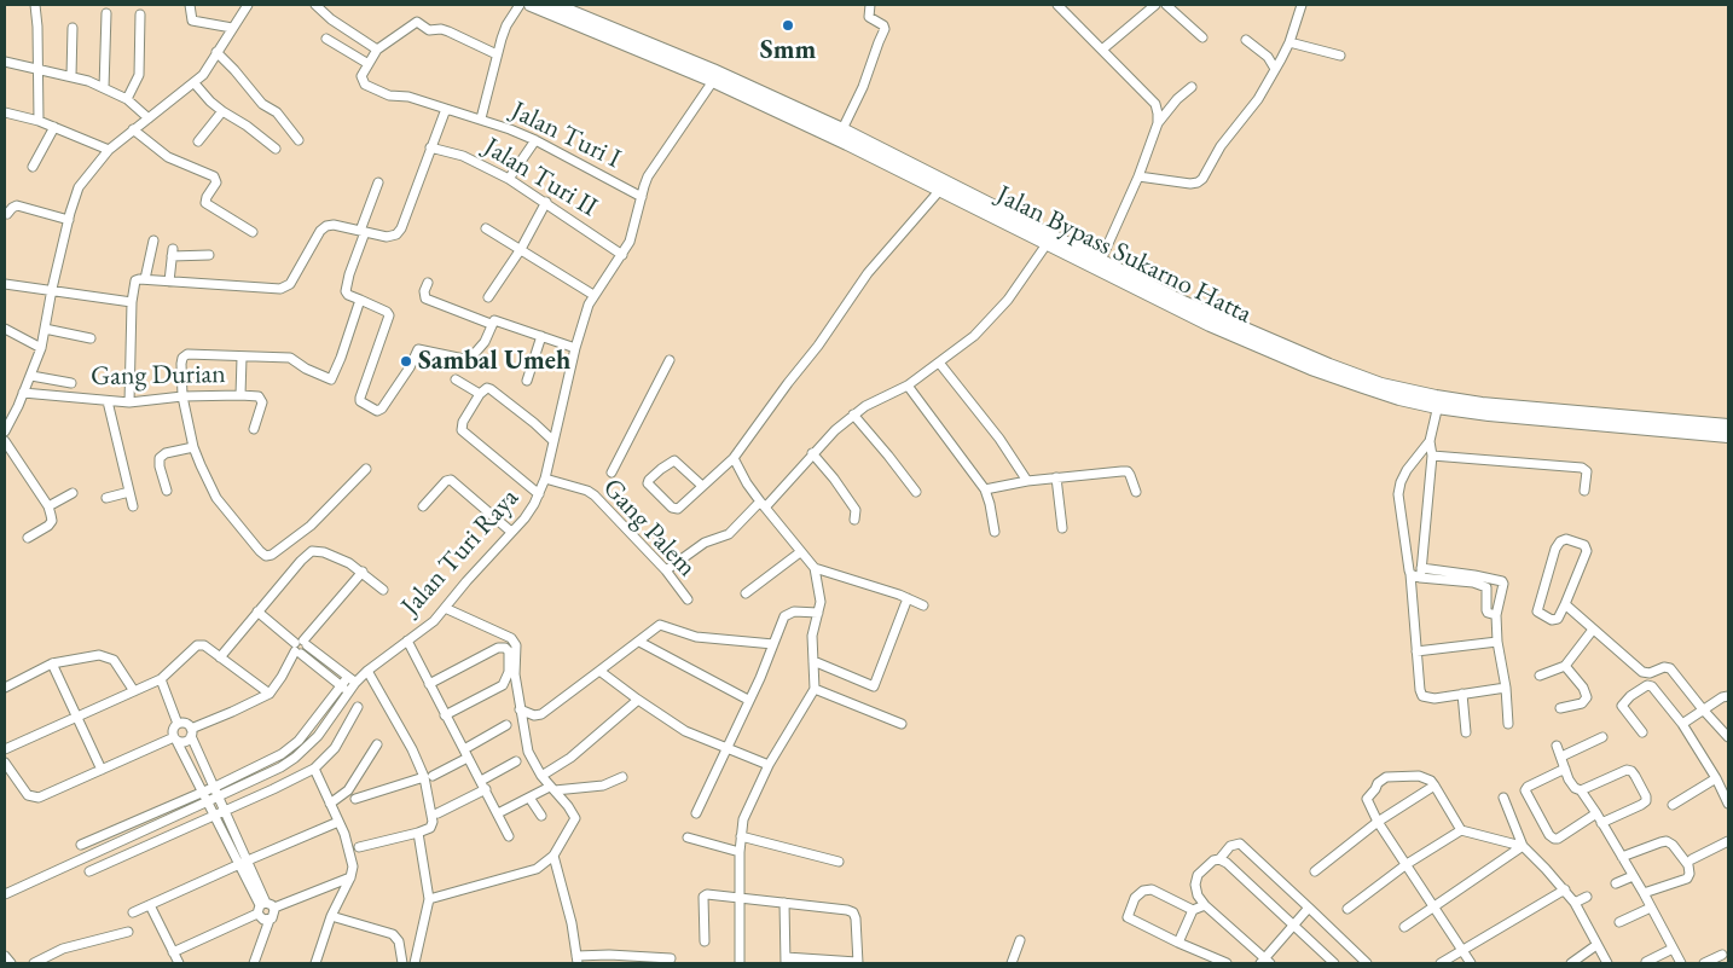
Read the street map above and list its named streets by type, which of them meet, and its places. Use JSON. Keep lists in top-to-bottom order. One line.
{"streets":{"highway":["Jalan Bypass Sukarno Hatta"],"street":["Jalan Turi I","Jalan Turi II","Gang Durian","Gang Palem","Jalan Turi Raya"]},"crossings":[["Jalan Turi I","Jalan Turi Raya"],["Jalan Turi II","Jalan Turi Raya"],["Jalan Bypass Sukarno Hatta","Jalan Turi Raya"],["Gang Palem","Jalan Turi Raya"]],"places":["Smm","Sambal Umeh"]}
